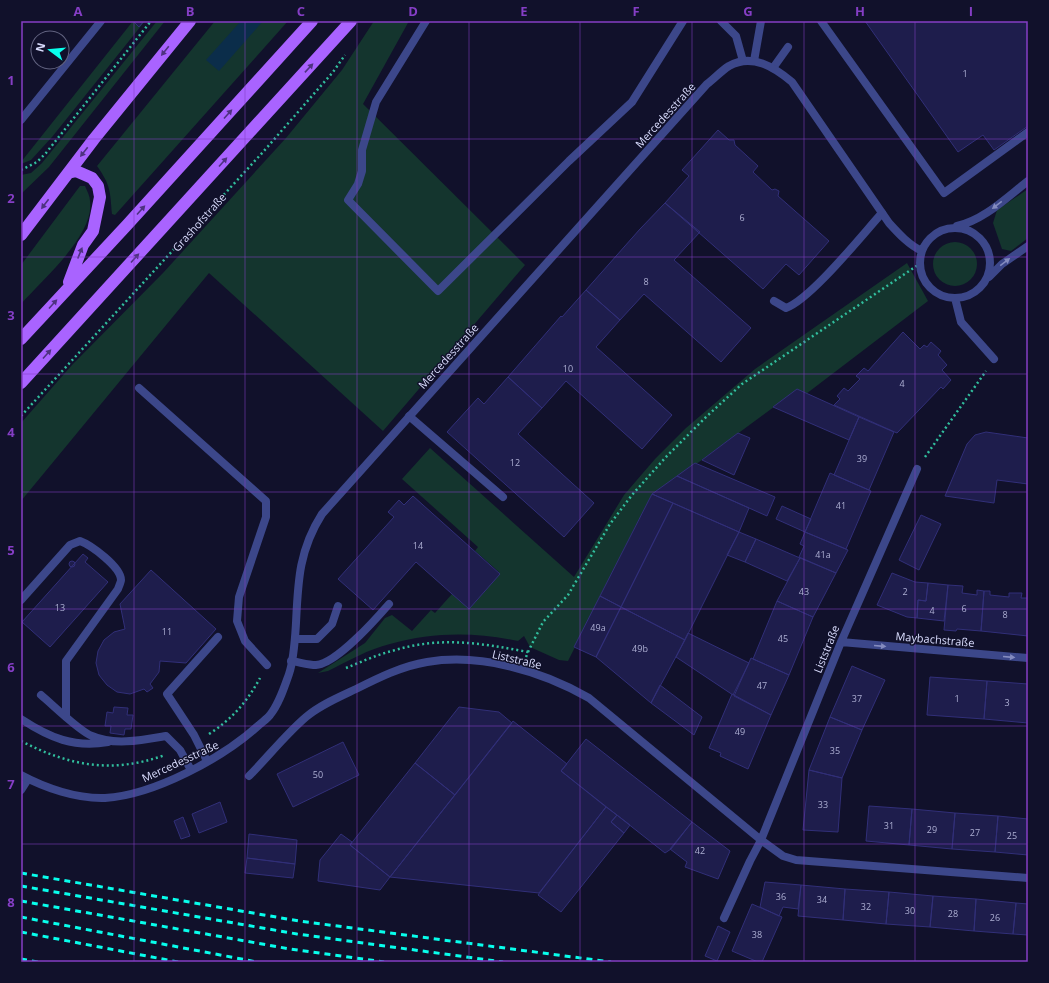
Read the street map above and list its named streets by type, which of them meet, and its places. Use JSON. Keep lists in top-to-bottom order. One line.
{"streets":{"street":["Mercedesstraße","Maybachstraße","Liststraße"],"path":["Grashofstraße"]},"crossings":[["Maybachstraße","Liststraße"]],"one_way":["Maybachstraße"],"house_numbers":["1","6","8","10","4","39","12","41","14","41a","43","2","13","6","4","8","49a","11","45","49b","47","37","1","3","49","35","50","33","31","29","27","25","42","36","34","32","30","28","26","38"],"north":"left","grid":{"columns":["A","B","C","D","E","F","G","H","I"],"rows":["1","2","3","4","5","6","7","8"]}}
